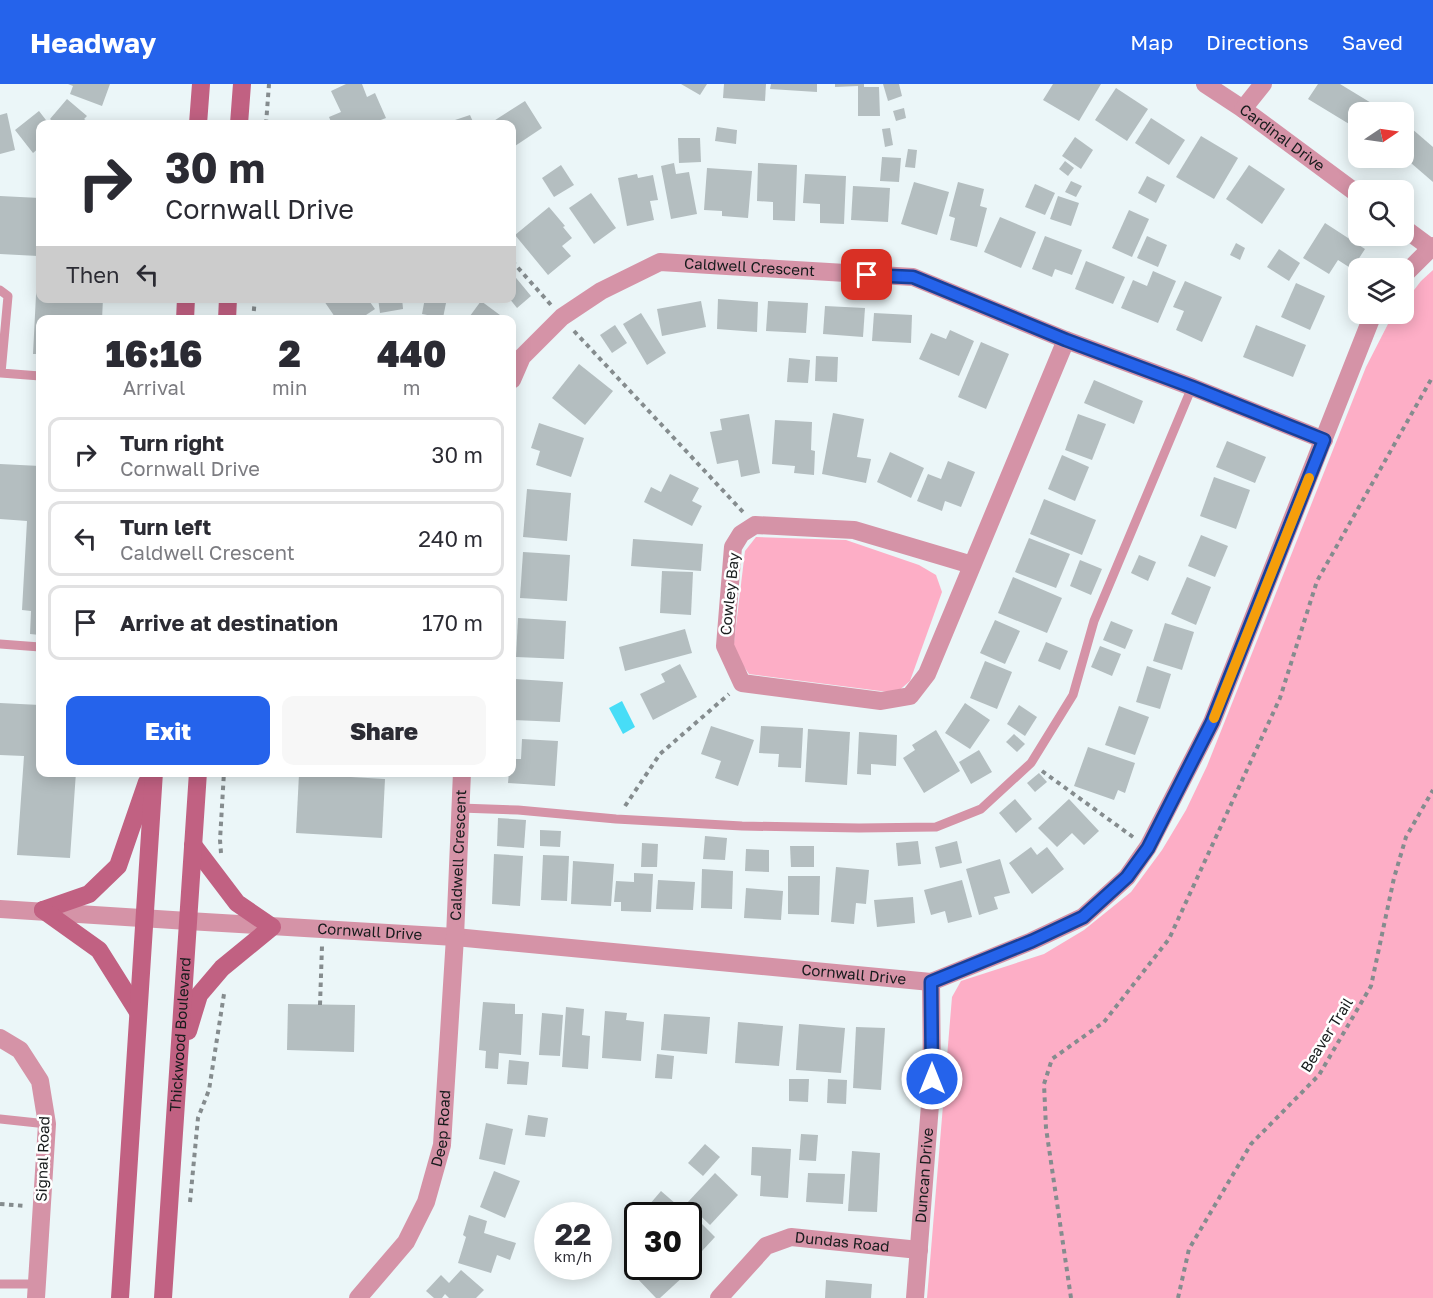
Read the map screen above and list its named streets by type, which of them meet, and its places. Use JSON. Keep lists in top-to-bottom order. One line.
{"streets":{"main road":["Thickwood Boulevard"],"street":["Cardinal Drive","Caldwell Crescent","Cowley Bay","Cornwall Drive","Deep Road","Signal Road","Duncan Drive","Dundas Road"],"path":["Beaver Trail"]},"crossings":[["Caldwell Crescent","Cornwall Drive"],["Caldwell Crescent","Deep Road"],["Cornwall Drive","Thickwood Boulevard"],["Cornwall Drive","Deep Road"],["Cornwall Drive","Duncan Drive"],["Duncan Drive","Dundas Road"]],"north":"right","page":{"header":"Headway","nav":["Map","Directions","Saved"],"turn":["30 m","Cornwall Drive"],"then":"Then","eta":["16:16","Arrival","2","min","440","m"],"list":[{"name":"Turn right","note":"Cornwall Drive","value":"30 m"},{"name":"Turn left","note":"Caldwell Crescent","value":"240 m"},{"name":"Arrive at destination","value":"170 m"}],"buttons":["Exit","Share"],"speed":"22 km/h","limit":"30"}}
